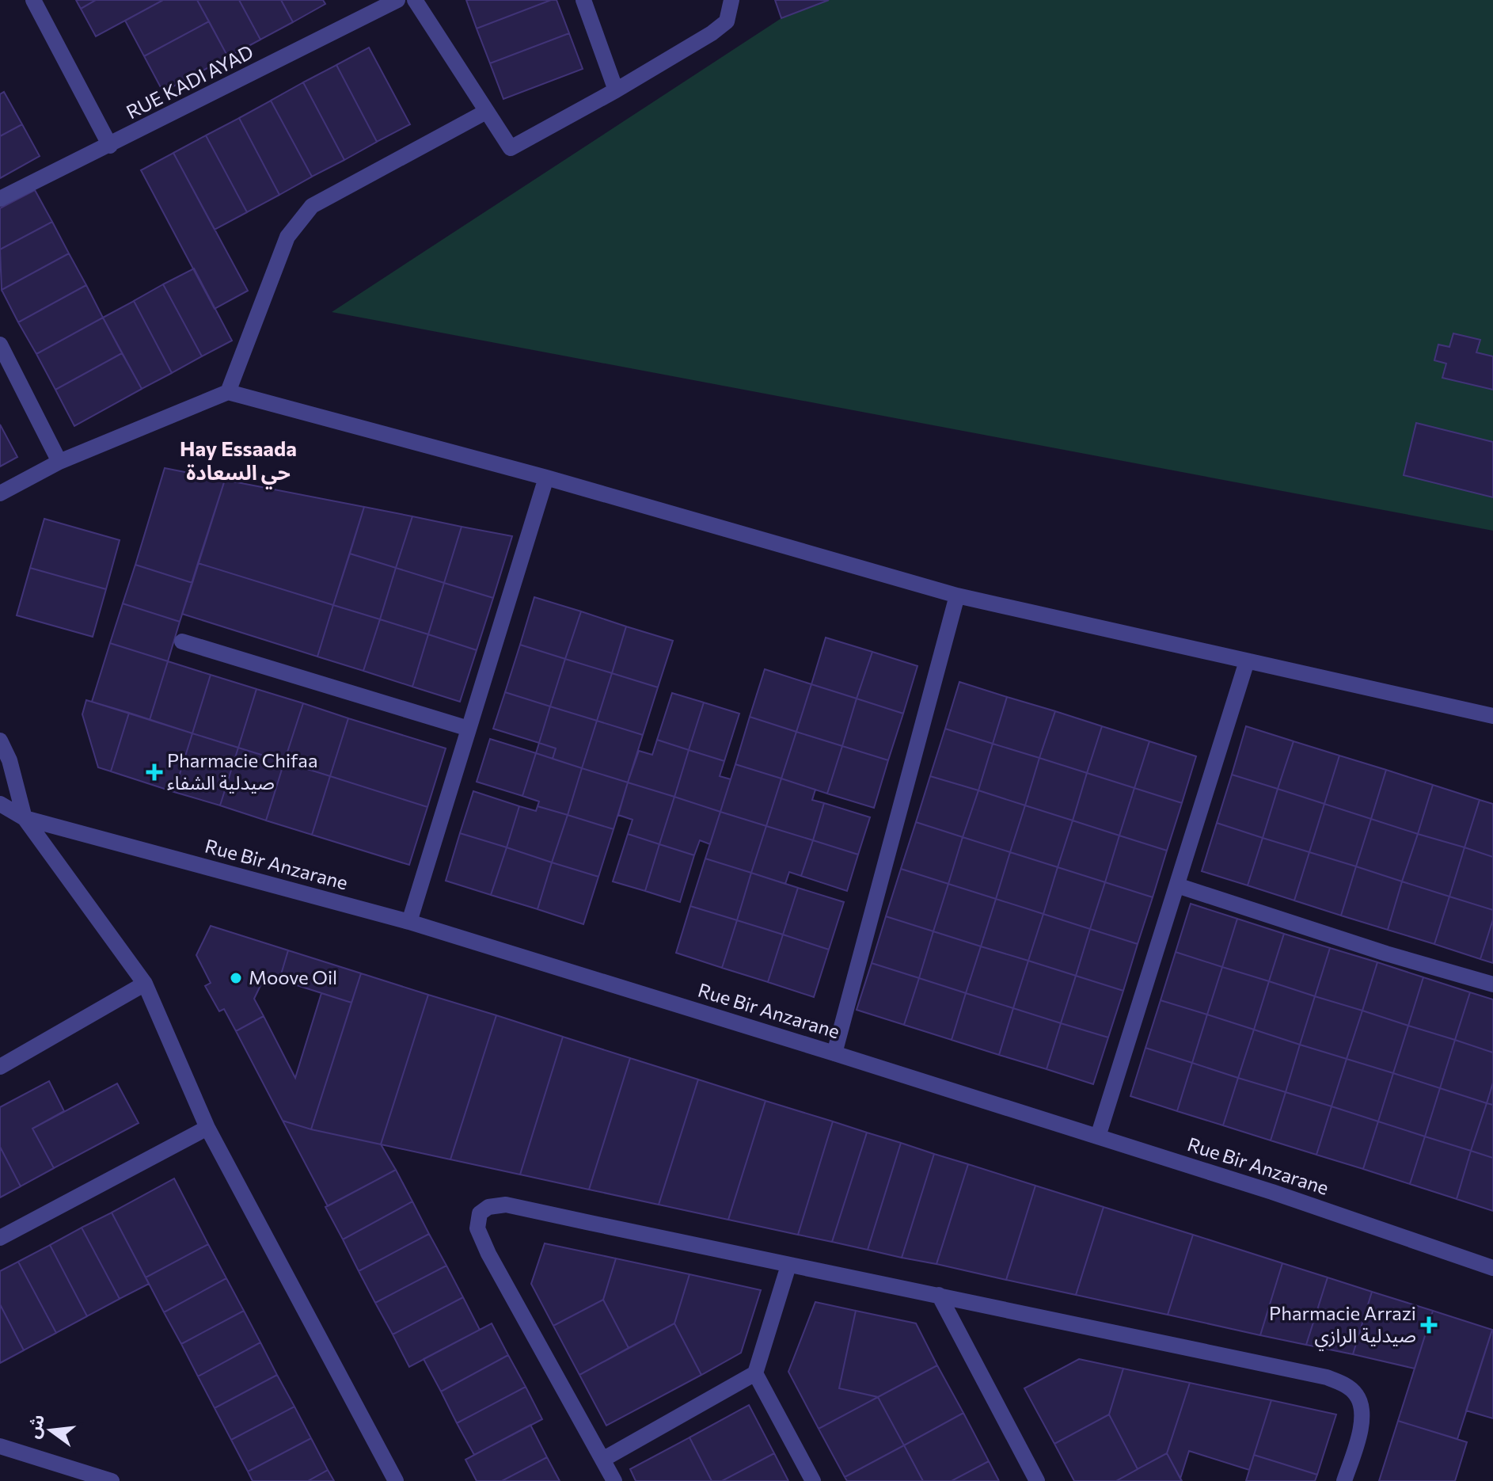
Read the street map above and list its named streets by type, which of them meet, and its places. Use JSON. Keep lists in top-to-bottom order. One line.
{"streets":{"street":["RUE KADI AYAD","Rue Bir Anzarane"]},"districts":["Hay Essaada حي السعادة"],"places":{"health":["Pharmacie Chifaa صيدلية الشفاء","Pharmacie Arrazi صيدلية الرازي"],"other":["Moove Oil"]},"north":"left"}
